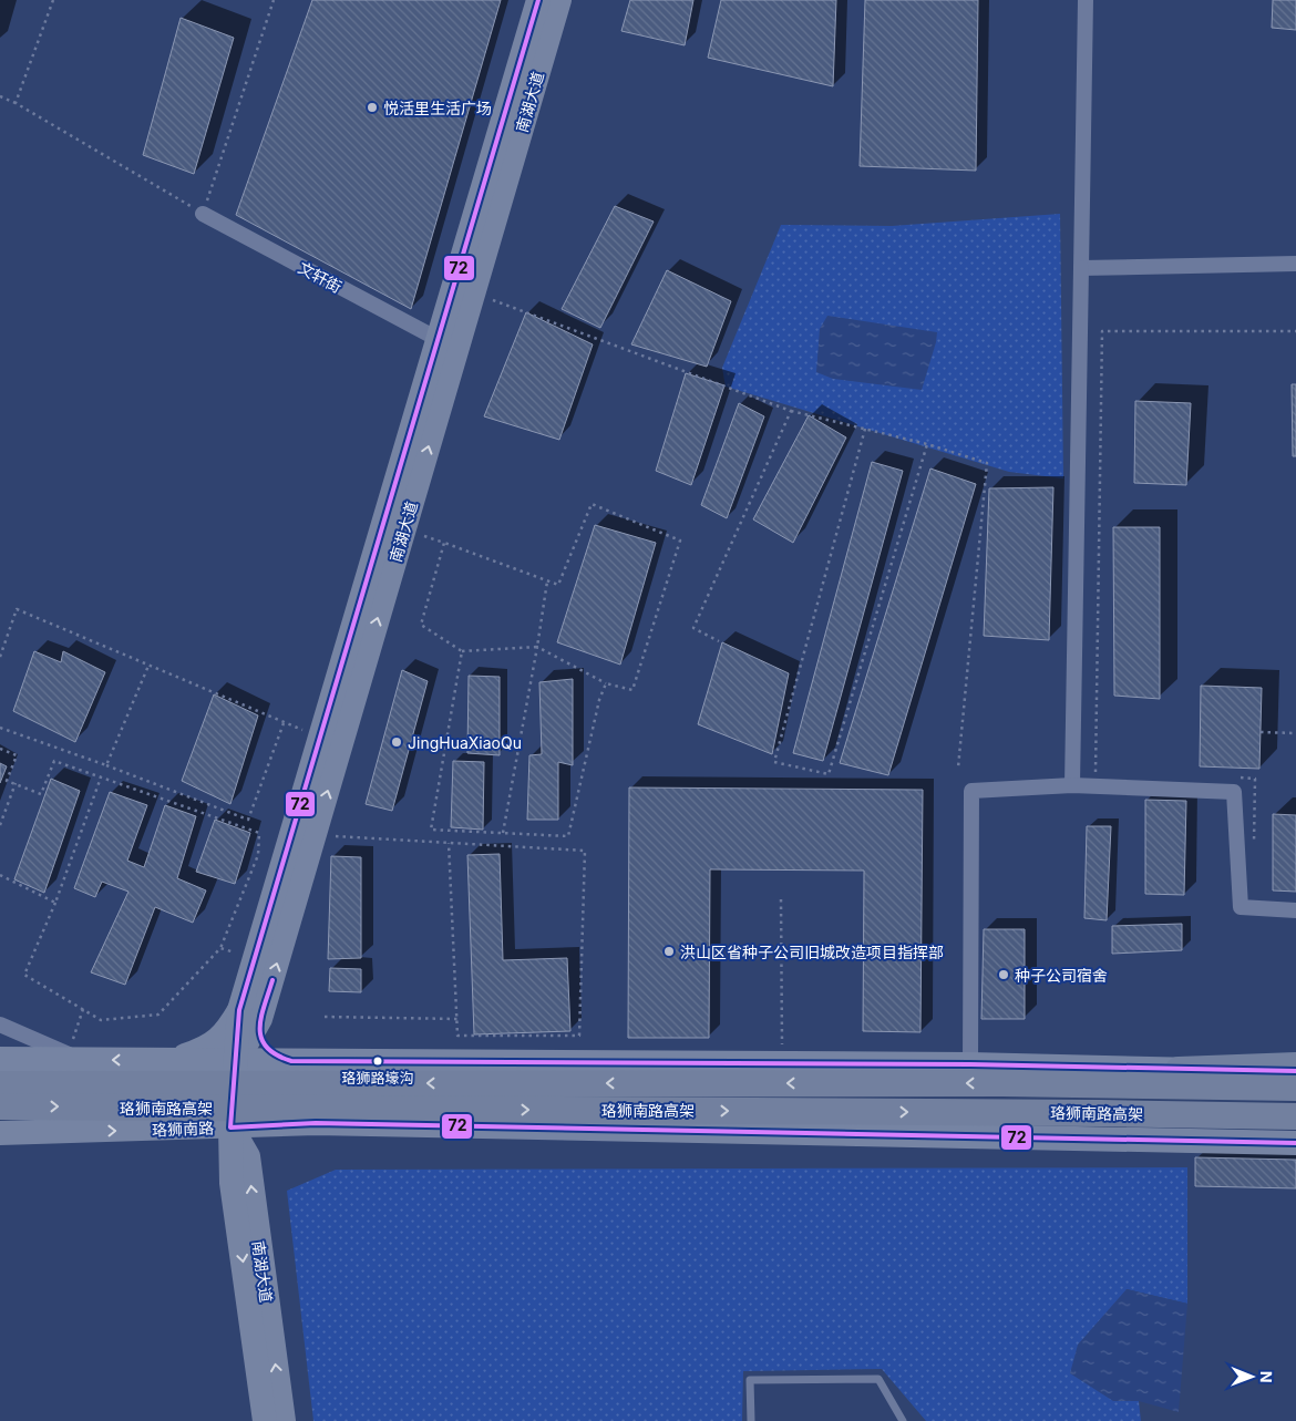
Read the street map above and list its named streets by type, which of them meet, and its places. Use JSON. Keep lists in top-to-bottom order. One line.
{"streets":{"highway":["珞狮南路高架"],"main road":["南湖大道","珞狮南路"],"street":["文轩街"]},"crossings":[["南湖大道","文轩街"],["南湖大道","珞狮南路"]],"places":["悦活里生活广场","JingHuaXiaoQu","洪山区省种子公司旧城改造项目指挥部","种子公司宿舍","珞狮路壕沟"],"lines":["transit line 72"],"north":"right"}
